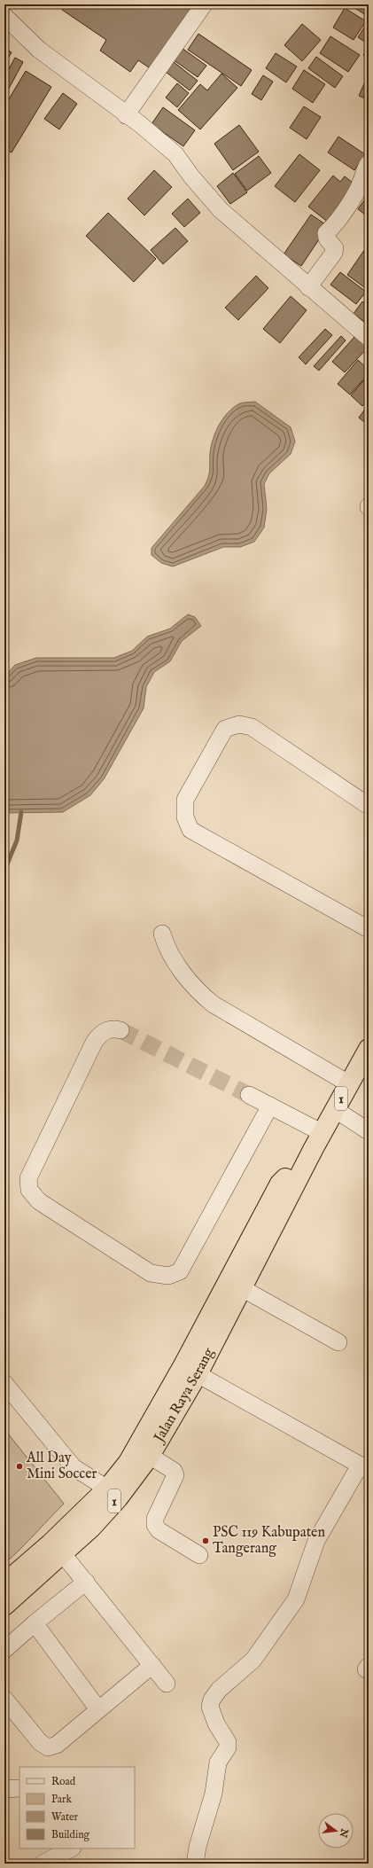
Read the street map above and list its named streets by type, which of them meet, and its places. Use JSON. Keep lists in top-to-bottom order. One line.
{"streets":{"highway":["1","Jalan Raya Serang"]},"places":["All Day Mini Soccer","PSC 119 Kabupaten Tangerang"],"legend":["Road","Park","Water","Building"],"north":"right"}
